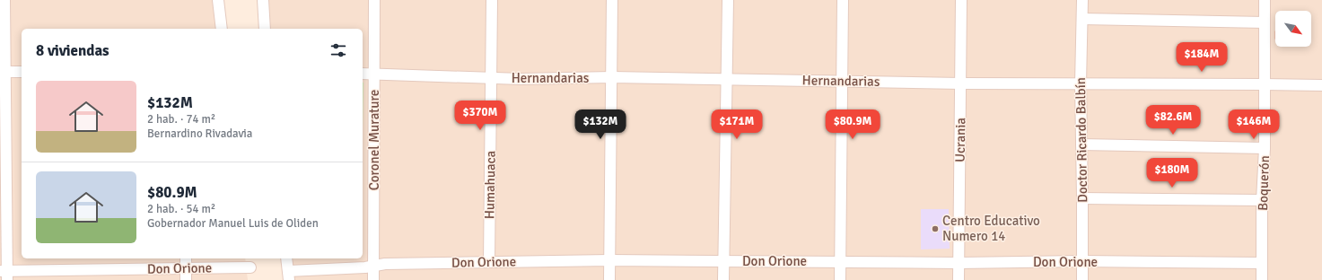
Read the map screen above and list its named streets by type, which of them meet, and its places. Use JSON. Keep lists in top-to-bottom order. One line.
{"streets":{"street":["Hernandarias","Coronel Murature","Ucrania","Doctor Ricardo Balbín","Boquerón","Humahuaca","Don Orione"]},"crossings":[["Hernandarias","Coronel Murature"],["Hernandarias","Ucrania"],["Hernandarias","Doctor Ricardo Balbín"],["Hernandarias","Boquerón"],["Hernandarias","Humahuaca"],["Coronel Murature","Don Orione"],["Ucrania","Don Orione"],["Doctor Ricardo Balbín","Don Orione"],["Boquerón","Don Orione"],["Humahuaca","Don Orione"]],"places":["Centro Educativo Numero 14"],"north":"bottom right","page":{"heading":"8 viviendas","price":["$184M","$370M","$82.6M","$132M","$171M","$80.9M","$146M","$180M"],"list":[{"name":"$132M","note":"2 hab. · 74 m² · Bernardino Rivadavia"},{"name":"$80.9M","note":"2 hab. · 54 m² · Gobernador Manuel Luis de Oliden"}]}}
